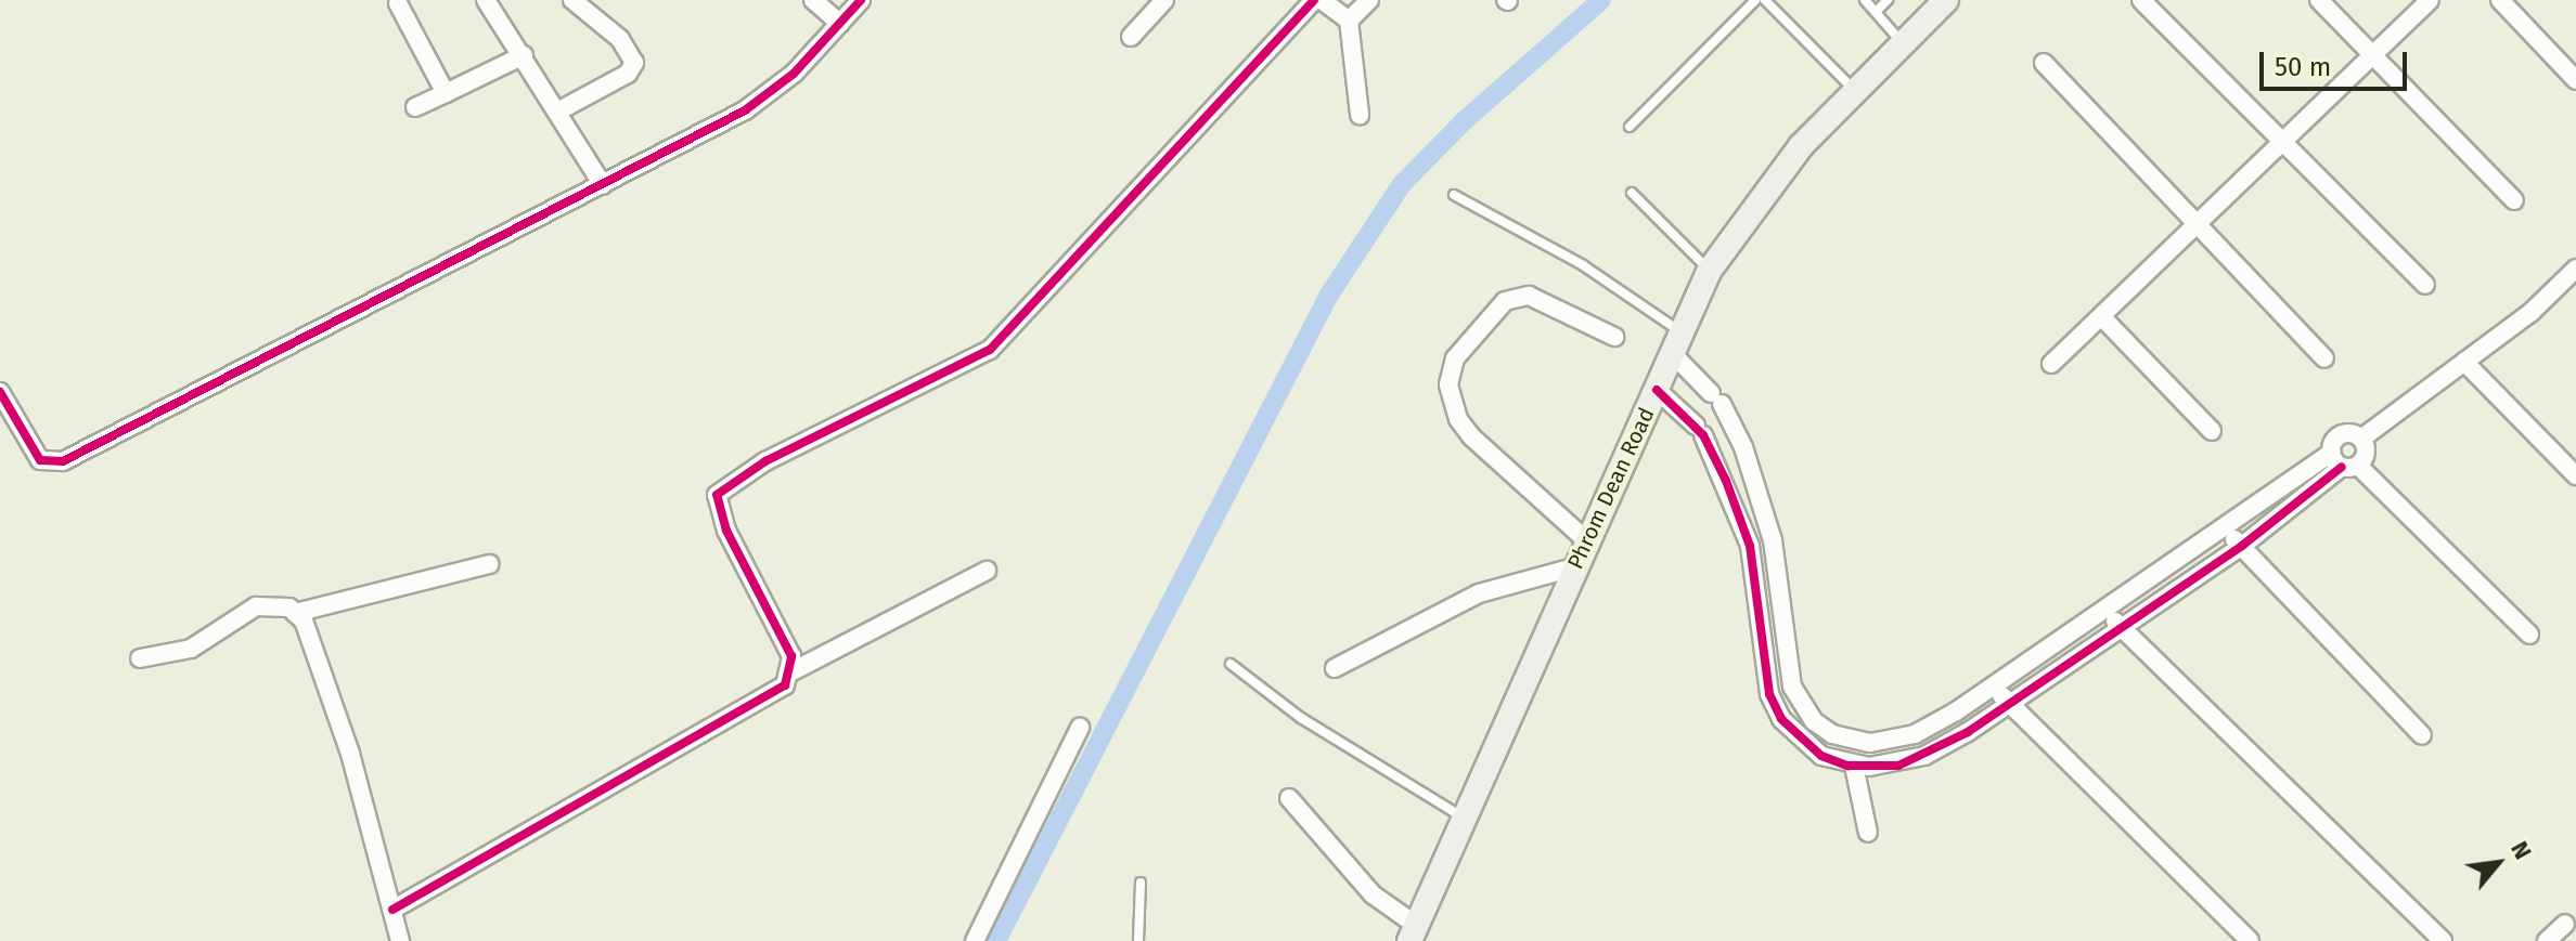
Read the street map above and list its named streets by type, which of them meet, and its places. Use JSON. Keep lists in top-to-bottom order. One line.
{"streets":{"main road":["Phrom Dean Road"]},"scale_bar":"50 m","north":"top right"}
